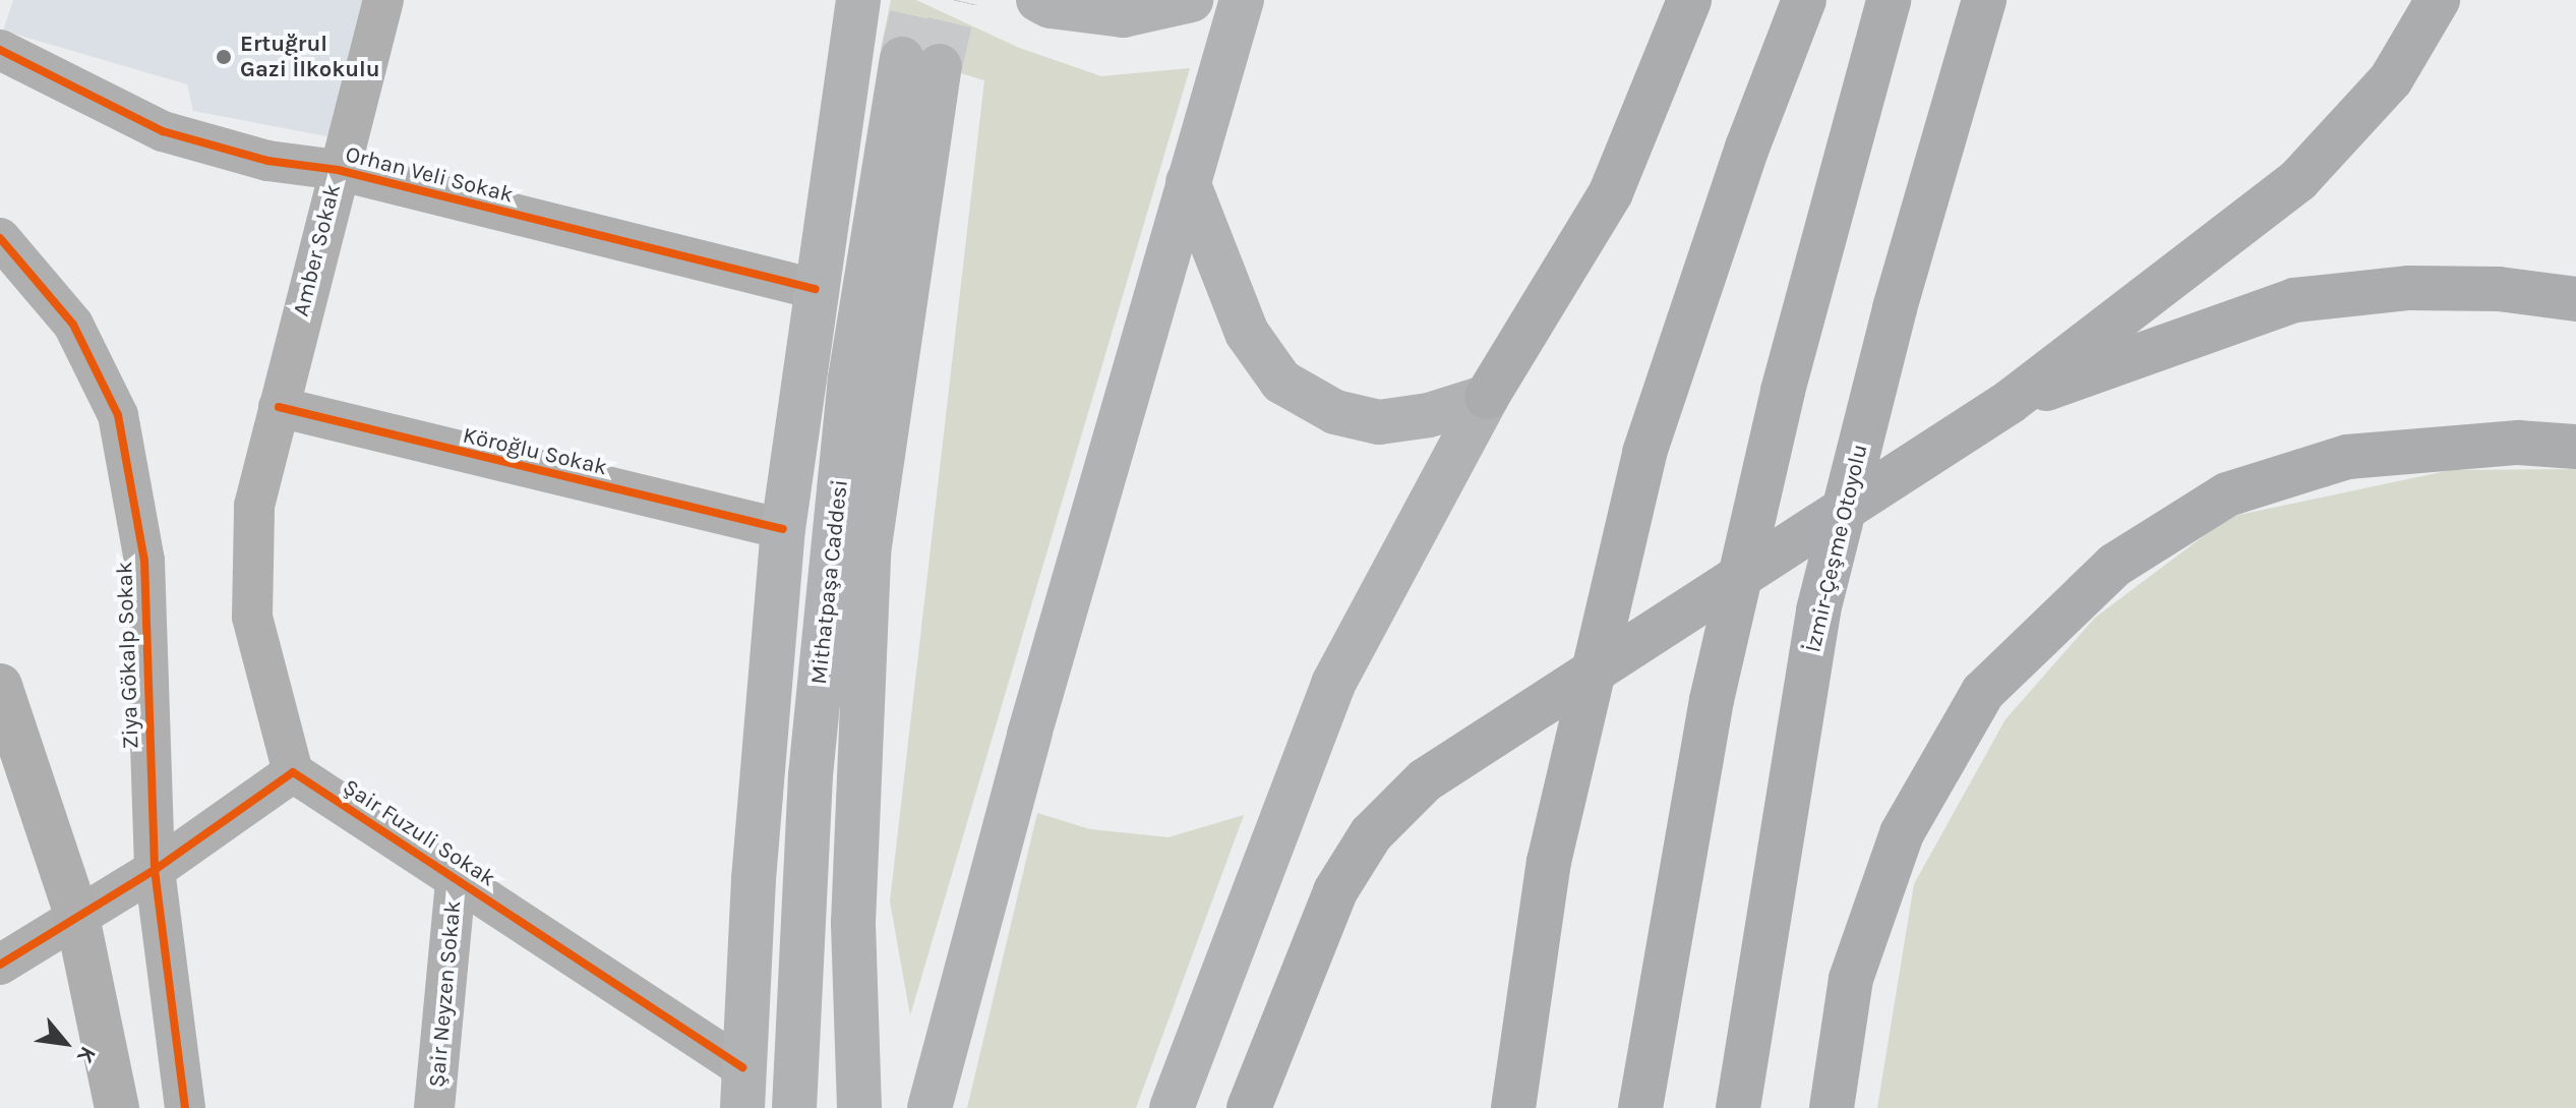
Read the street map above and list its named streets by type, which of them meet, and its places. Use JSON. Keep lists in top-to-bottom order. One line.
{"streets":{"highway":["İzmir-Çeşme Otoyolu"],"main road":["Mithatpaşa Caddesi"],"street":["Orhan Veli Sokak","Amber Sokak","Köroğlu Sokak","Ziya Gökalp Sokak","Şair Fuzuli Sokak","Şair Neyzen Sokak"]},"crossings":[["Orhan Veli Sokak","Amber Sokak"],["Amber Sokak","Köroğlu Sokak"],["Amber Sokak","Şair Fuzuli Sokak"],["Şair Fuzuli Sokak","Şair Neyzen Sokak"]],"places":["Ertuğrul Gazi İlkokulu"],"north":"bottom right"}
